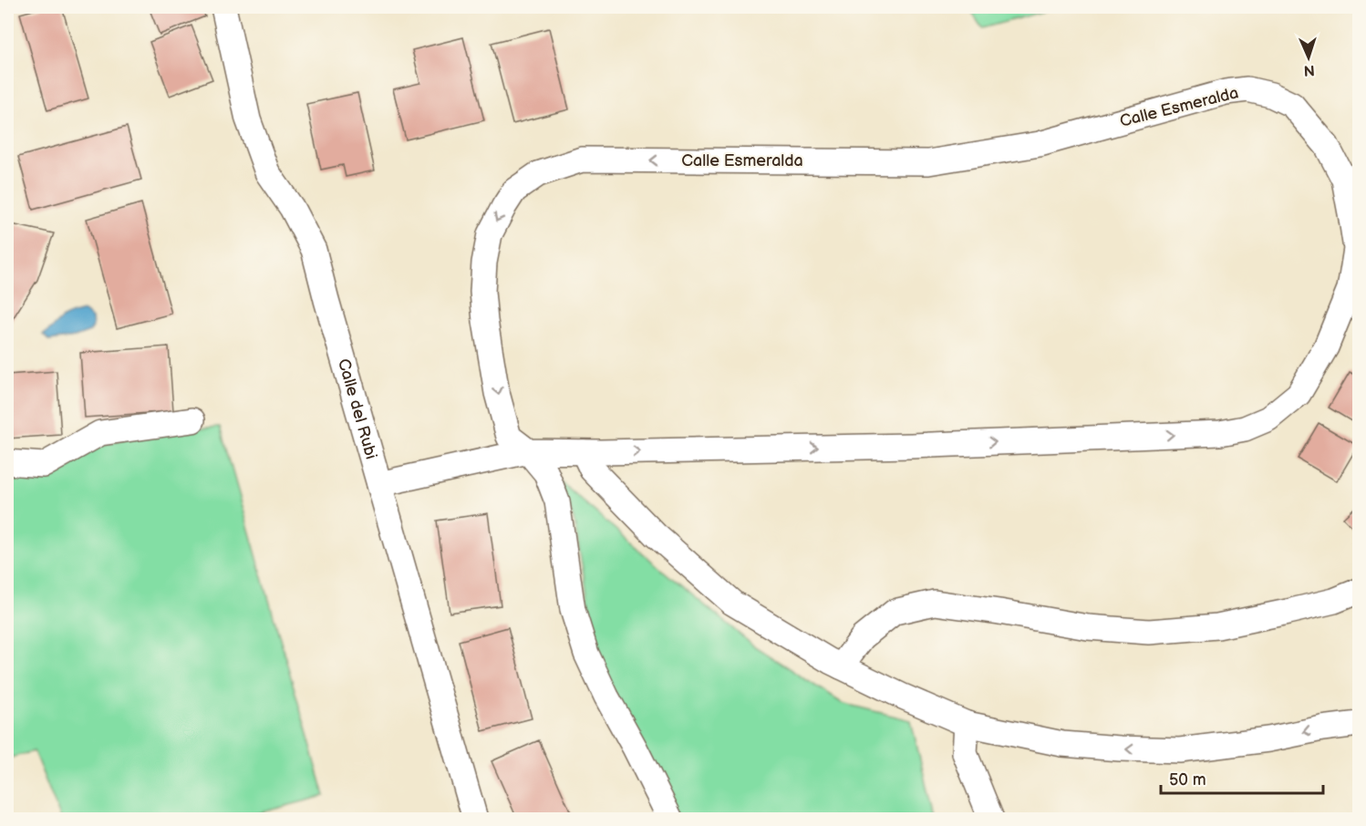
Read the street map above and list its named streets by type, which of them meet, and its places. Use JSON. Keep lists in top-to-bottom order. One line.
{"streets":{"street":["Calle Esmeralda","Calle del Rubi"]},"crossings":[["Calle Esmeralda","Calle del Rubi"]],"scale_bar":"50 m","north":"bottom"}
